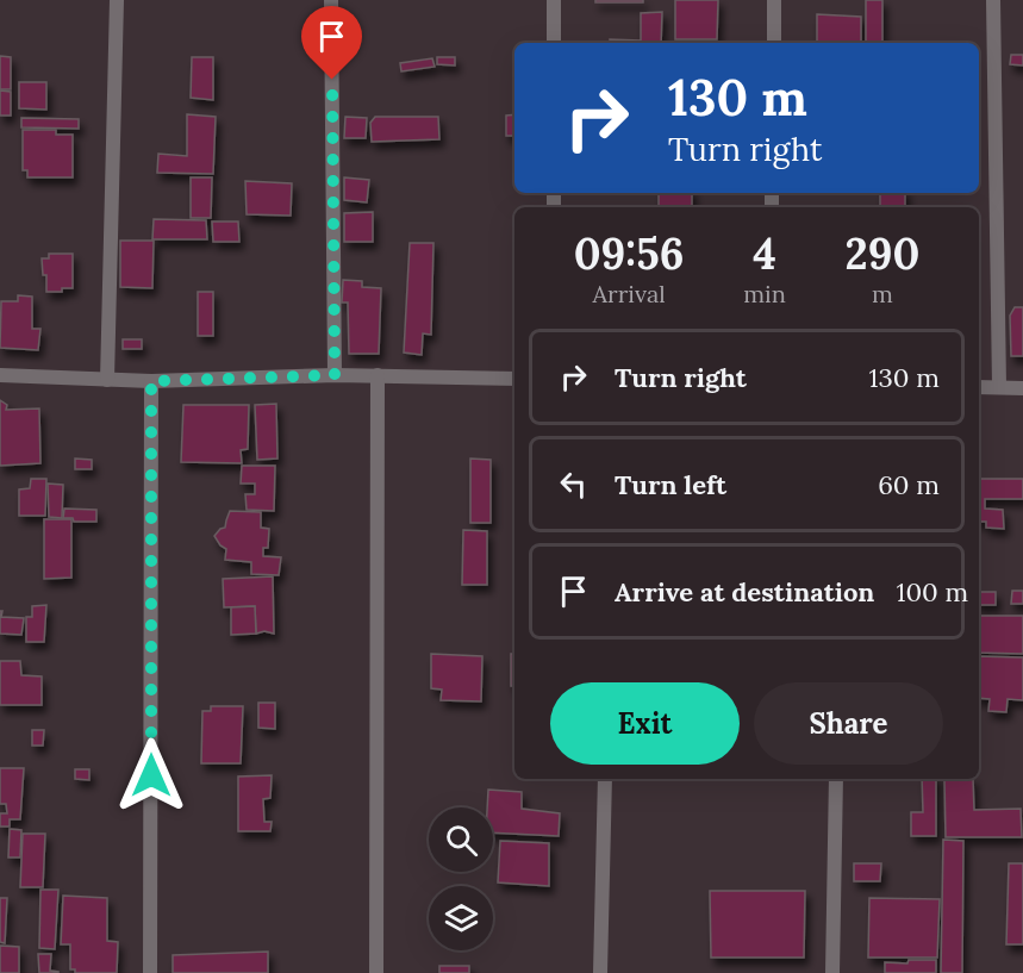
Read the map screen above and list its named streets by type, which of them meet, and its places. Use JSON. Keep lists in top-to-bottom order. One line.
{"page":{"turn":["130 m","Turn right"],"eta":["09:56","Arrival","4","min","290","m"],"list":[{"name":"Turn right","value":"130 m"},{"name":"Turn left","value":"60 m"},{"name":"Arrive at destination","value":"100 m"}],"buttons":["Exit","Share"]}}
